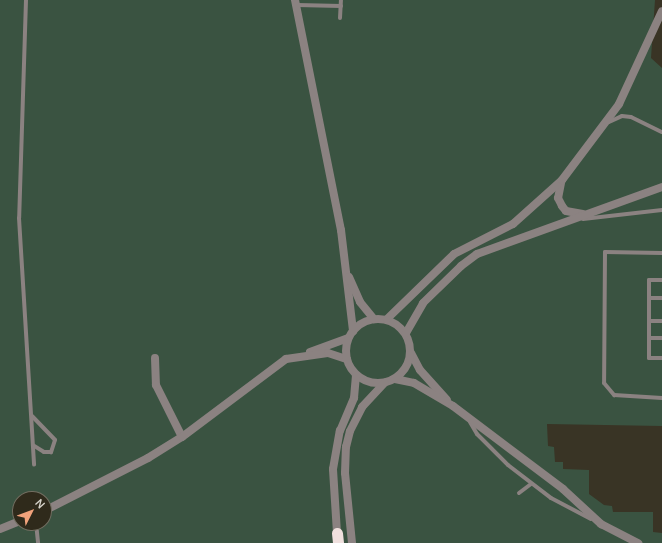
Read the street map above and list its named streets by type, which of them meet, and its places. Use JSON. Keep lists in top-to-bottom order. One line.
{"north":"top right"}
